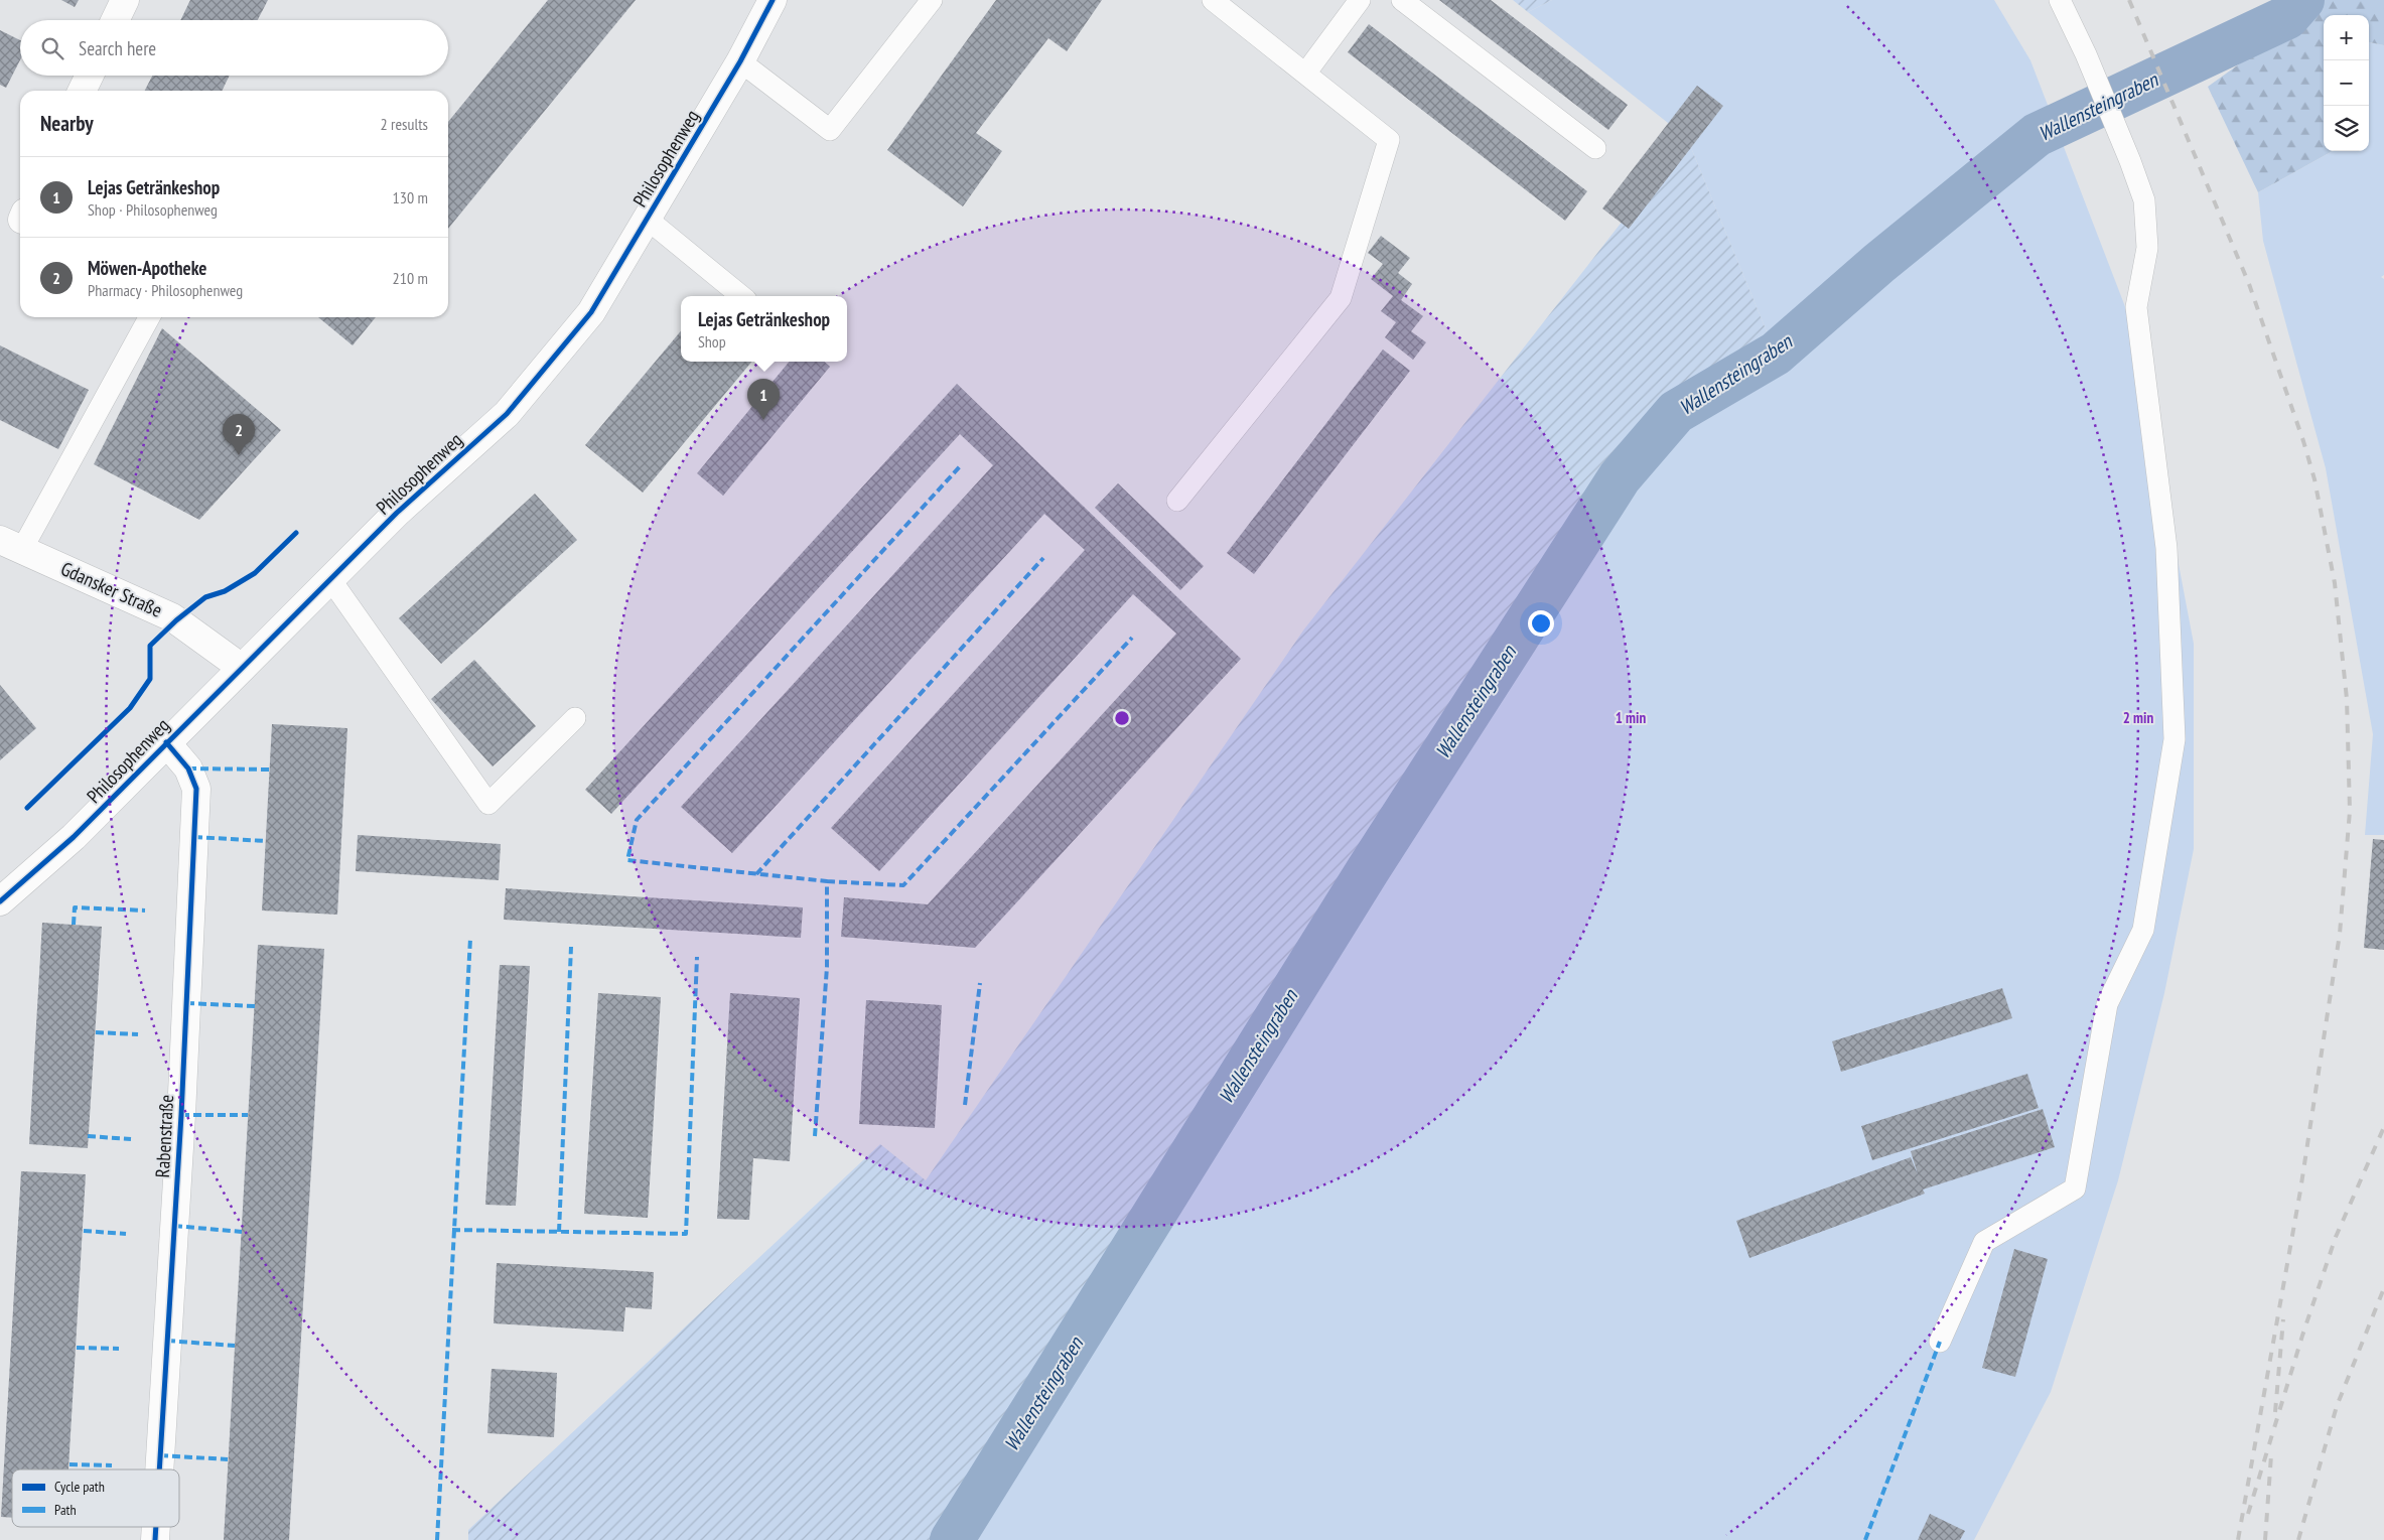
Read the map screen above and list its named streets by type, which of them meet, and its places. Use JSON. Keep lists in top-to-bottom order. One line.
{"streets":{"main road":["Philosophenweg","Gdansker Straße","Rabenstraße"]},"crossings":[["Philosophenweg","Gdansker Straße"],["Philosophenweg","Rabenstraße"]],"water":["Wallensteingraben"],"legend":["Cycle path","Path"],"page":{"map_buttons":["+","−"],"search":"Search here","heading":["Nearby","2 results"],"list":[{"mark":"1","name":"Lejas Getränkeshop","note":"Shop · Philosophenweg","value":"130 m"},{"mark":"2","name":"Möwen-Apotheke","note":"Pharmacy · Philosophenweg","value":"210 m"}],"popup":["Lejas Getränkeshop","Shop"],"pins":["1","2"]},"rings":["1 min","2 min"]}
